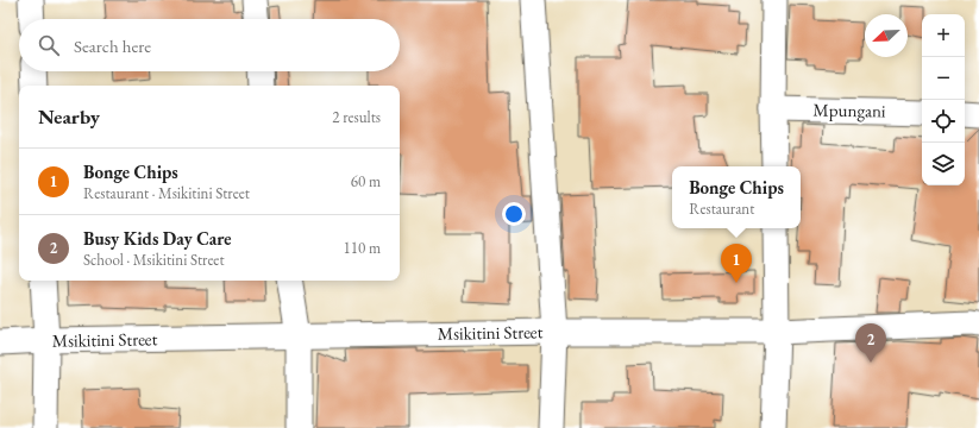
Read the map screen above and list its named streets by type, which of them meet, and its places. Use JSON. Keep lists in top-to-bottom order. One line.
{"streets":{"street":["Mpungani","Msikitini Street"]},"north":"bottom left","page":{"map_buttons":["+","−"],"search":"Search here","heading":["Nearby","2 results"],"list":[{"mark":"1","name":"Bonge Chips","note":"Restaurant · Msikitini Street","value":"60 m"},{"mark":"2","name":"Busy Kids Day Care","note":"School · Msikitini Street","value":"110 m"}],"popup":["Bonge Chips","Restaurant"],"pins":["1","2"]}}
